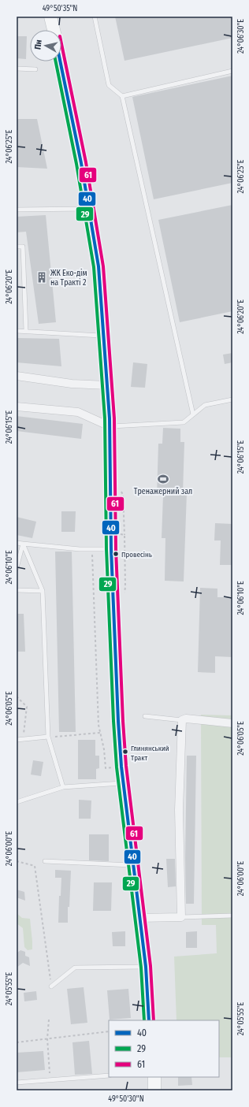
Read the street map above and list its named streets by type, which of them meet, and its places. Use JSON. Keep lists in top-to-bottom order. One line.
{"places":{"building":["ЖК Еко-дім на Тракті 2"],"sports":["Тренажерний зал"],"other":["Провесінь","Глинянський Тракт"]},"lines":["transit line 61","transit line 40","transit line 29"],"legend":["40","29","61"],"north":"left","coordinates":["49°50'35\"N","24°06'30\"E","24°06'25\"E","24°06'20\"E","24°06'15\"E","24°06'10\"E","24°06'05\"E","24°06'00\"E","24°05'55\"E","49°50'30\"N"]}
